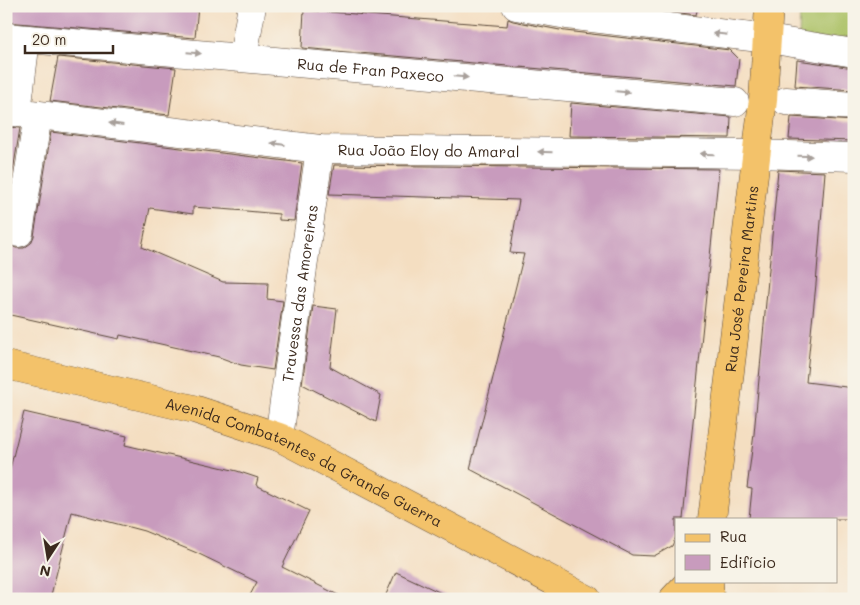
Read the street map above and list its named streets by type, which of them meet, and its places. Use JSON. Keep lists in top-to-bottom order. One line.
{"streets":{"main road":["Rua José Pereira Martins","Avenida Combatentes da Grande Guerra"],"street":["Rua de Fran Paxeco","Rua João Eloy do Amaral","Travessa das Amoreiras"]},"crossings":[["Rua João Eloy do Amaral","Rua José Pereira Martins"],["Rua João Eloy do Amaral","Travessa das Amoreiras"],["Travessa das Amoreiras","Avenida Combatentes da Grande Guerra"]],"legend":["Rua","Edifício"],"scale_bar":"20 m","north":"bottom"}
